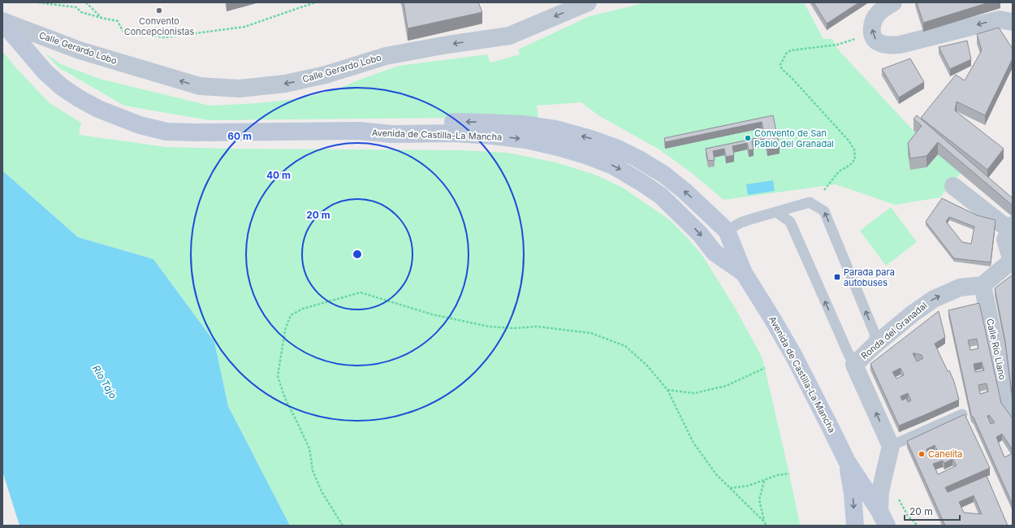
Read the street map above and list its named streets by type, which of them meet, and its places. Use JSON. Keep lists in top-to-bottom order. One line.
{"streets":{"street":["Calle Gerardo Lobo","Avenida de Castilla-La Mancha","Ronda del Granadal","Calle Río Llano"]},"crossings":[["Calle Gerardo Lobo","Avenida de Castilla-La Mancha"],["Ronda del Granadal","Calle Río Llano"]],"one_way":["Calle Gerardo Lobo"],"water":["Río Tajo"],"places":{"other":["Convento Concepcionistas","Convento de San Pablo del Granadal","Canelita"],"transit":["Parada para autobuses"]},"scale_bar":"20 m","rings":["60 m","40 m","20 m"]}
